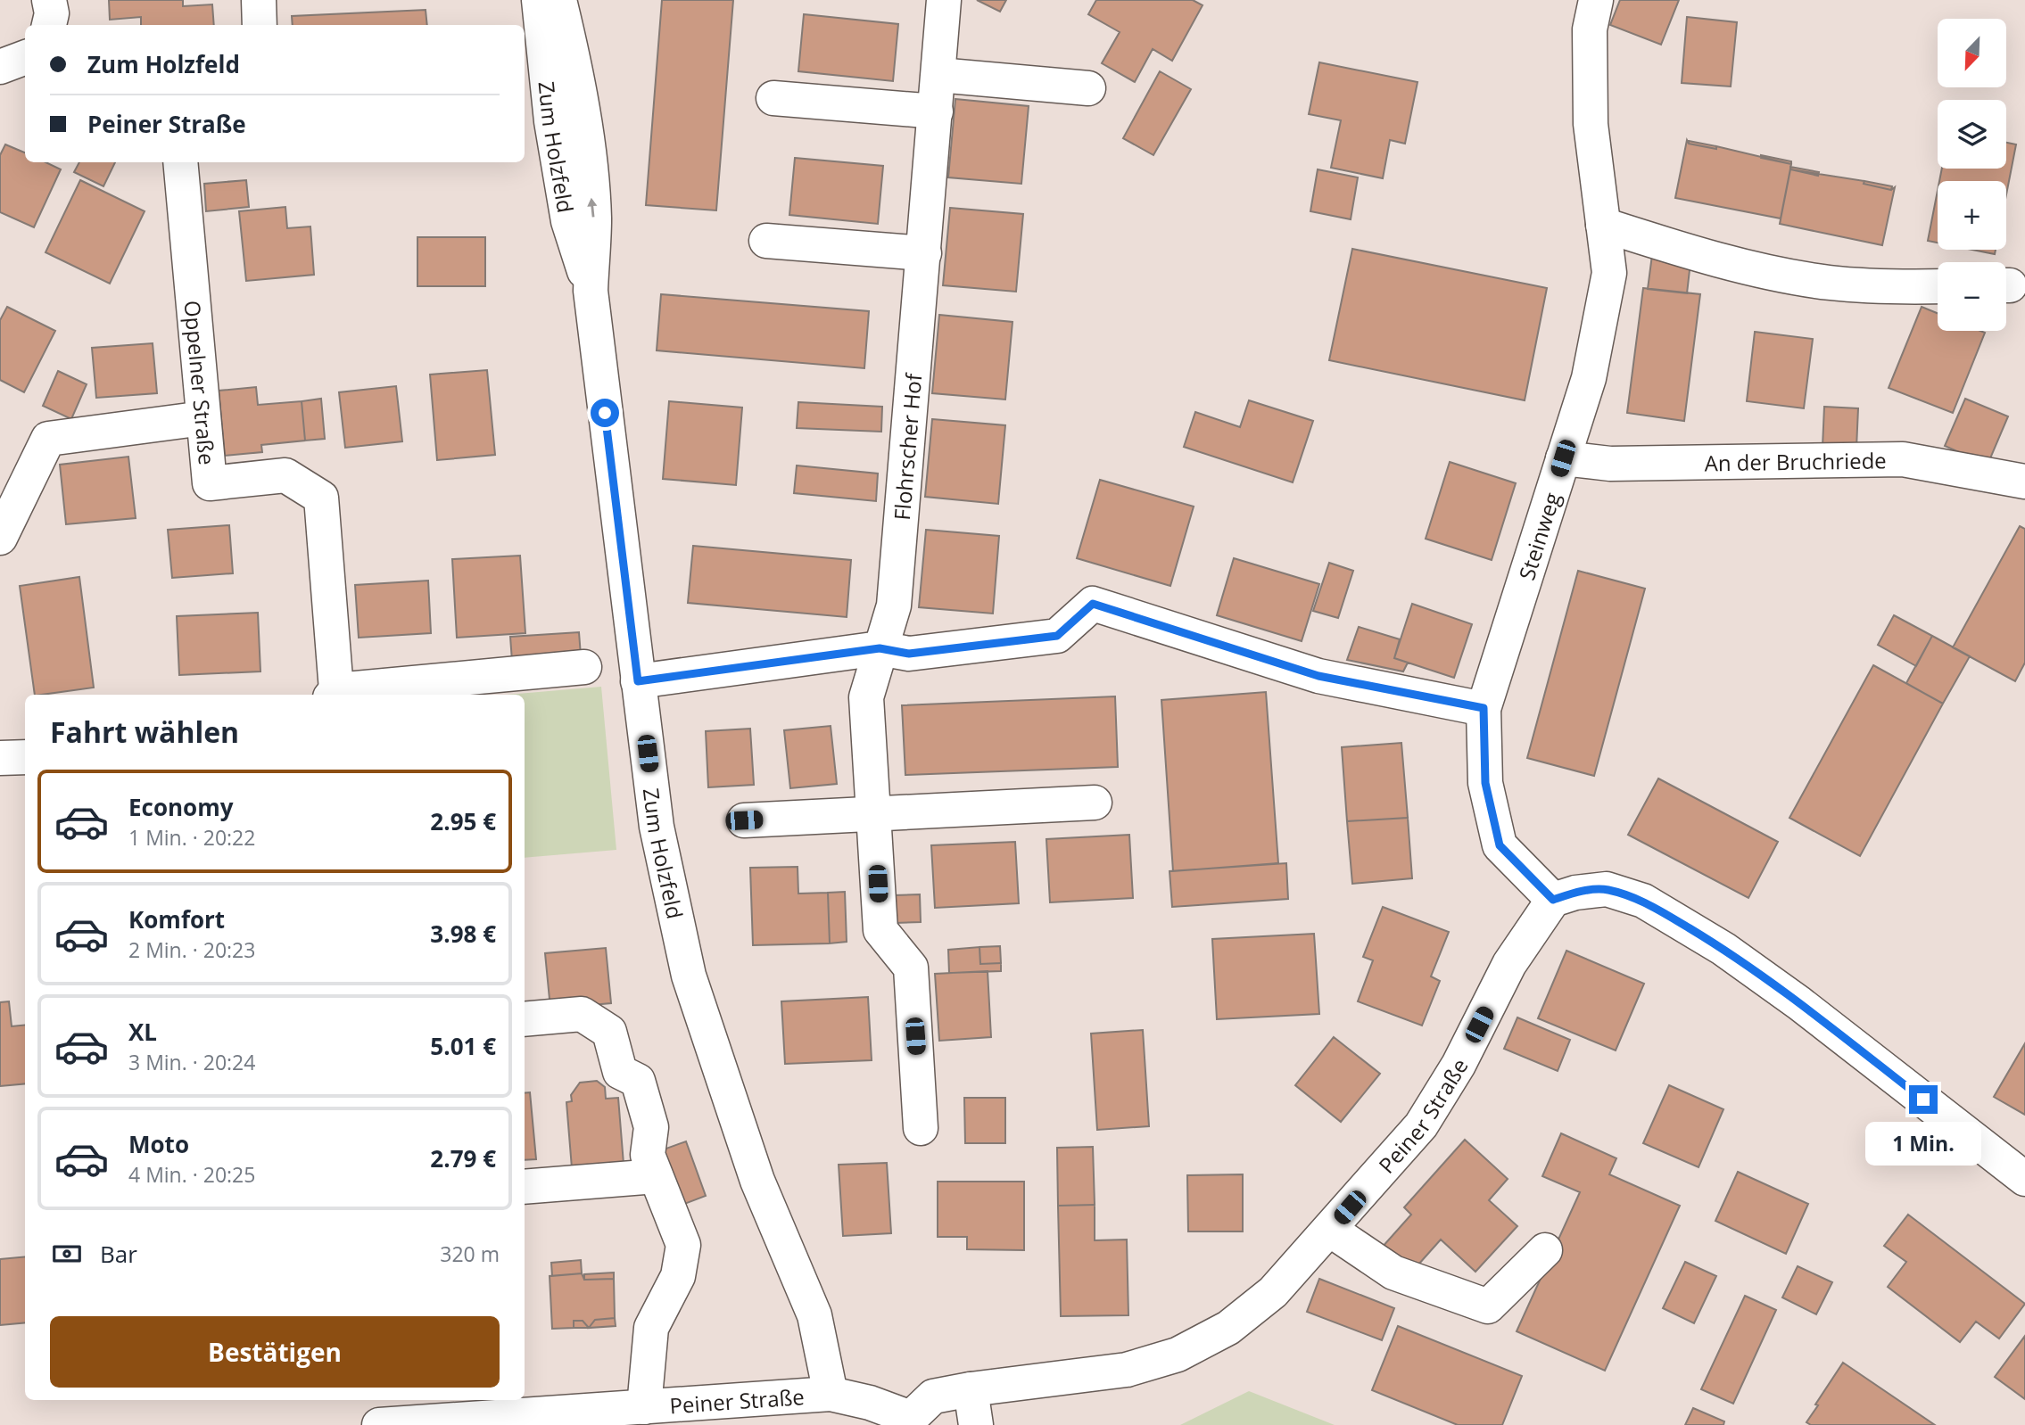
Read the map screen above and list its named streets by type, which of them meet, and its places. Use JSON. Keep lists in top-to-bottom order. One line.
{"streets":{"street":["Zum Holzfeld","Oppelner Straße","Flohrscher Hof","An der Bruchriede","Steinweg","Peiner Straße"]},"crossings":[["Zum Holzfeld","Peiner Straße"],["An der Bruchriede","Steinweg"],["Steinweg","Peiner Straße"]],"north":"bottom left","page":{"map_buttons":["+","−"],"banner":["Zum Holzfeld","Peiner Straße"],"heading":"Fahrt wählen","list":[{"name":"Economy","note":"1 Min. · 20:22","value":"2.95 €"},{"name":"Komfort","note":"2 Min. · 20:23","value":"3.98 €"},{"name":"XL","note":"3 Min. · 20:24","value":"5.01 €"},{"name":"Moto","note":"4 Min. · 20:25","value":"2.79 €"}],"bubble":"1 Min.","pay":["Bar","320 m"],"buttons":"Bestätigen"}}
